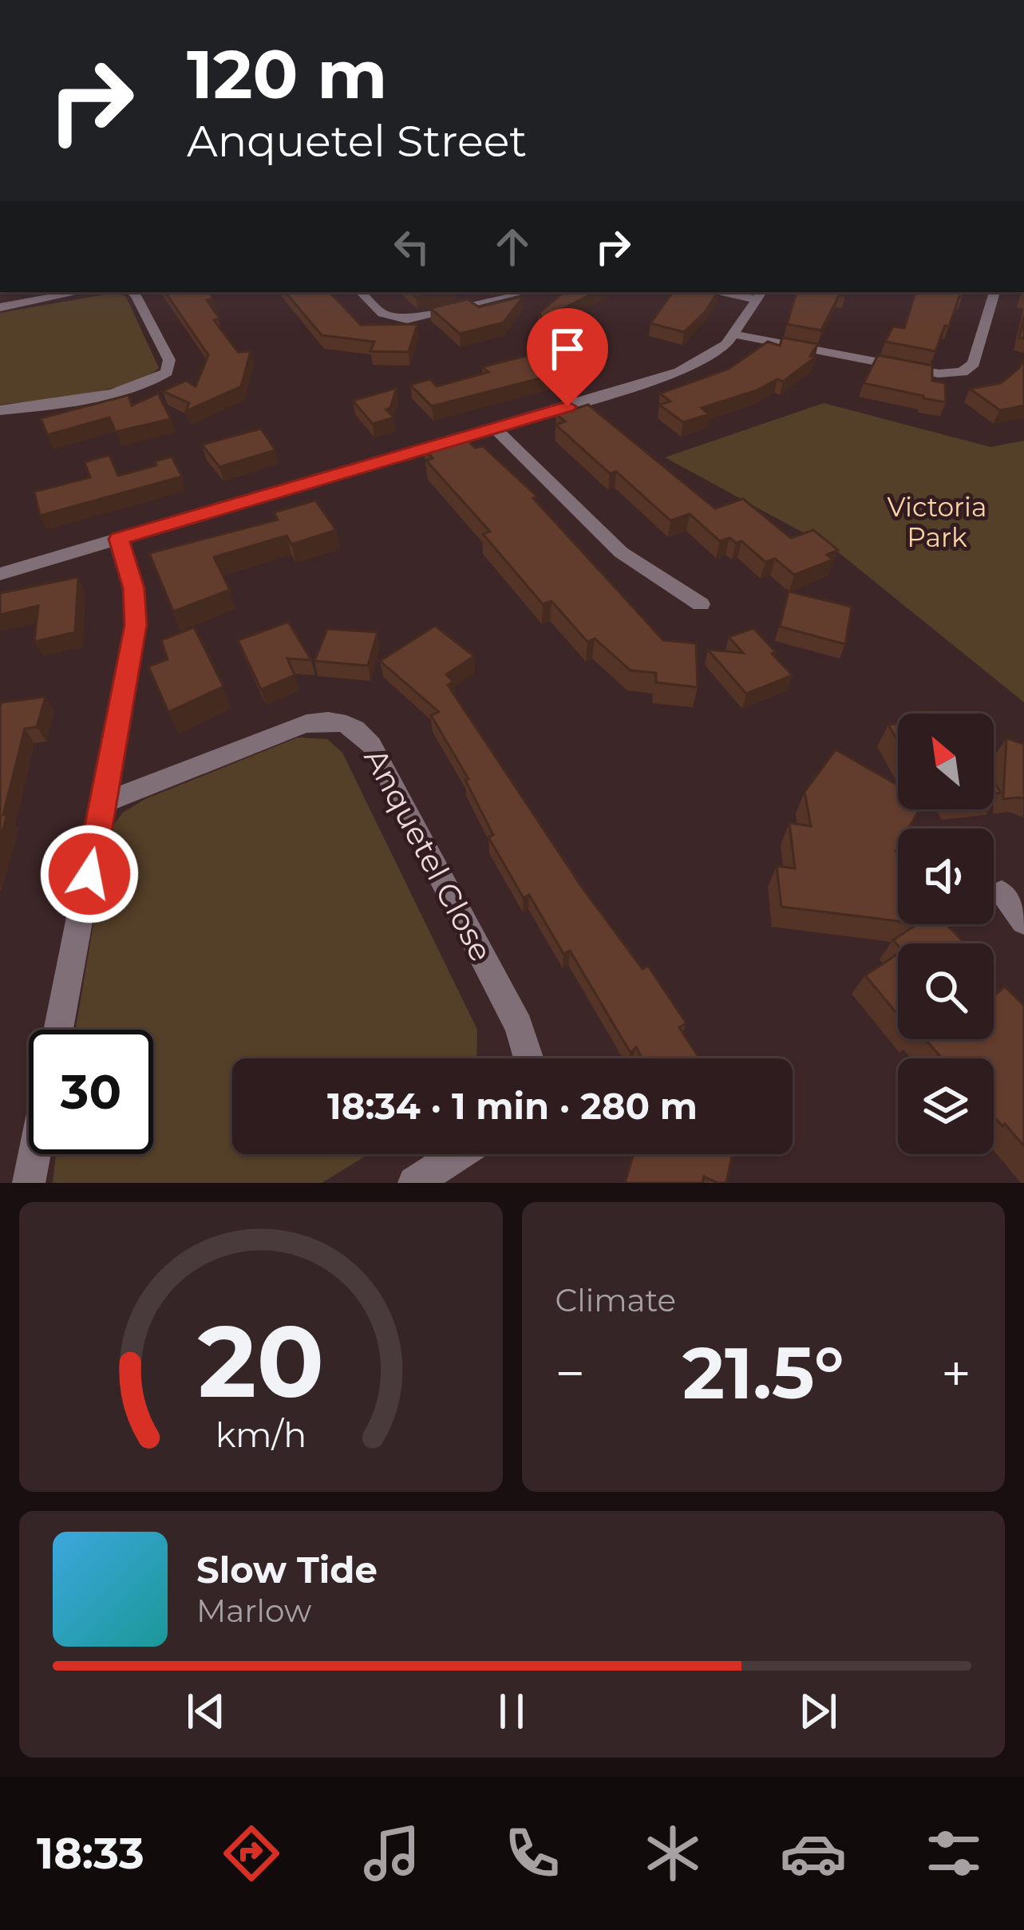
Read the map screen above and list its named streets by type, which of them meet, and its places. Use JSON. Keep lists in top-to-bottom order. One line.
{"streets":{"street":["Anquetel Close"]},"parks":["Victoria Park"],"north":"top left","page":{"turn":["120 m","Anquetel Street"],"limit":"30","trip":"18:34 · 1 min · 280 m","tile":"Climate","heat":["−","21.5°","+"],"song":["Slow Tide","Marlow"],"tabs":"18:33","gauge":["20","km/h"]}}
